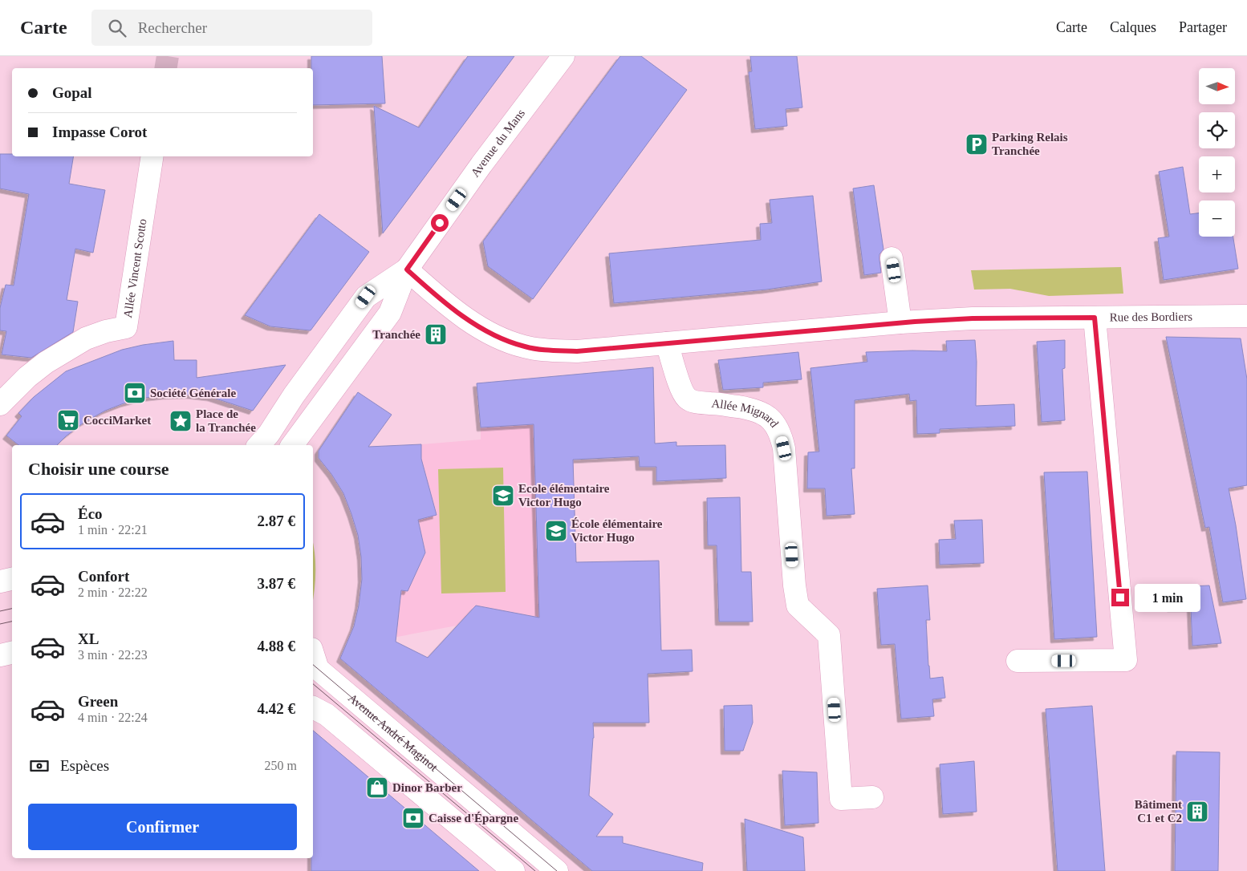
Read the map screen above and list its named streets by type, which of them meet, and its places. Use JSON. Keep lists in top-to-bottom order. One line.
{"streets":{"street":["Avenue du Mans","Allée Vincent Scotto","Rue des Bordiers","Allée Mignard","Avenue André Maginot"]},"crossings":[["Avenue du Mans","Rue des Bordiers"],["Rue des Bordiers","Allée Mignard"]],"places":{"parking":["Parking Relais Tranchée"],"building":["Tranchée","Bâtiment C1 et C2"],"bank":["Société Générale","Caisse d'Épargne"],"supermarket":["CocciMarket"],"place":["Place de la Tranchée"],"school or university":["Ecole élémentaire Victor Hugo","École élémentaire Victor Hugo"],"shop":["Dinor Barber"]},"north":"right","page":{"header":"Carte","search":"Rechercher","nav":["Carte","Calques","Partager"],"map_buttons":["+","−"],"banner":["Gopal","Impasse Corot"],"heading":"Choisir une course","list":[{"name":"Éco","note":"1 min · 22:21","value":"2.87 €"},{"name":"Confort","note":"2 min · 22:22","value":"3.87 €"},{"name":"XL","note":"3 min · 22:23","value":"4.88 €"},{"name":"Green","note":"4 min · 22:24","value":"4.42 €"}],"bubble":"1 min","pay":["Espèces","250 m"],"buttons":"Confirmer"}}
